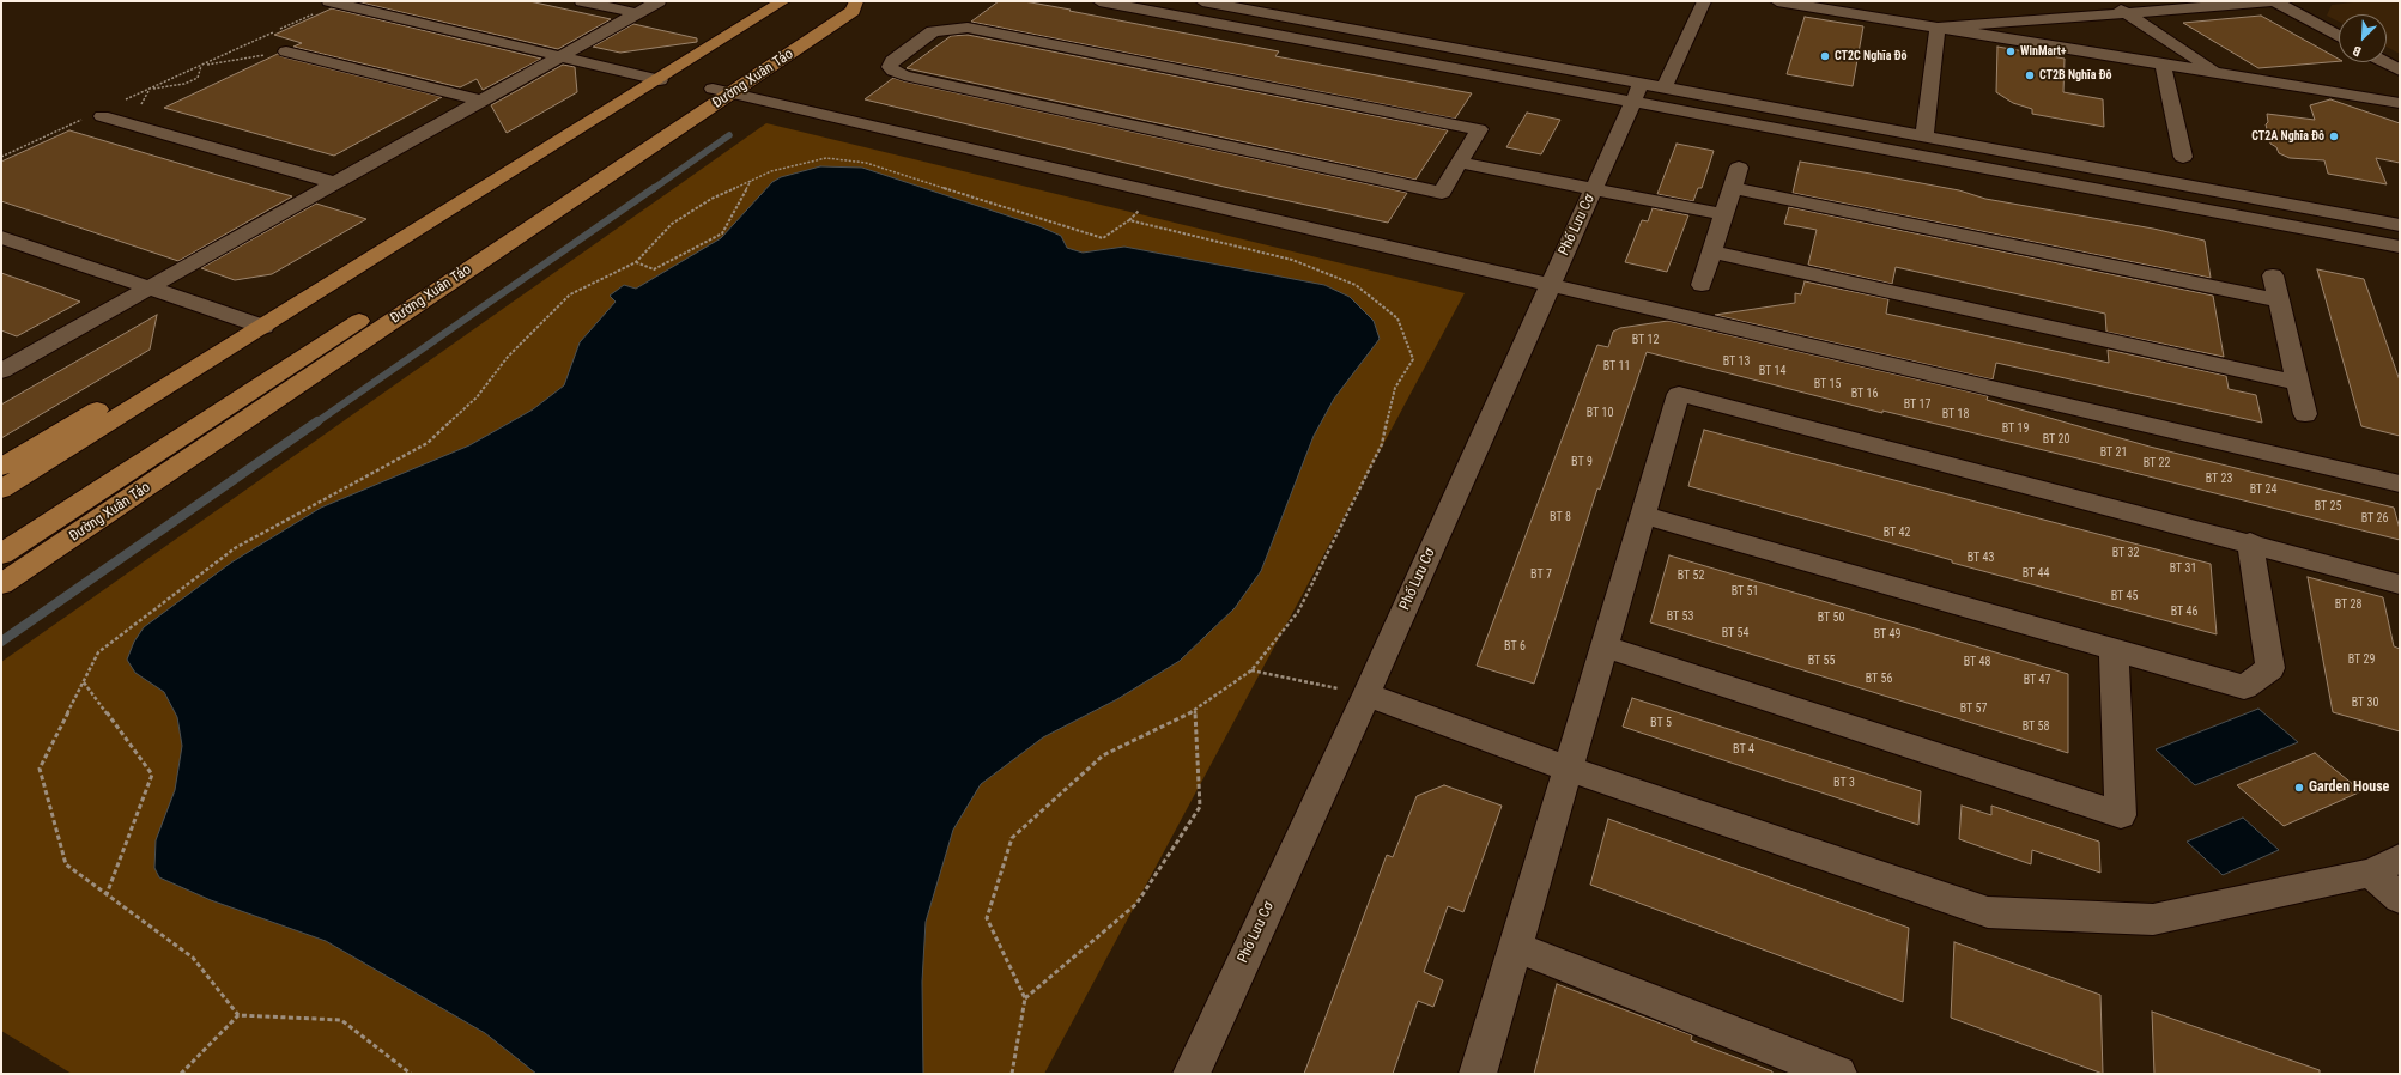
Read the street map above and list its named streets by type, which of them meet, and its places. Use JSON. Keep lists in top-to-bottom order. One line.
{"streets":{"main road":["Đường Xuân Tảo"],"street":["Phố Lưu Cơ"]},"places":["WinMart+","CT2C Nghĩa Đô","CT2B Nghĩa Đô","CT2A Nghĩa Đô","Garden House"],"house_numbers":["BT 12","BT 13","BT 11","BT 14","BT 15","BT 16","BT 17","BT 10","BT 18","BT 19","BT 20","BT 21","BT 9","BT 22","BT 23","BT 24","BT 25","BT 8","BT 26","BT 42","BT 32","BT 43","BT 31","BT 44","BT 7","BT 52","BT 51","BT 45","BT 28","BT 46","BT 53","BT 50","BT 54","BT 49","BT 6","BT 29","BT 55","BT 48","BT 56","BT 47","BT 30","BT 57","BT 5","BT 58","BT 4","BT 3"],"north":"bottom left"}
